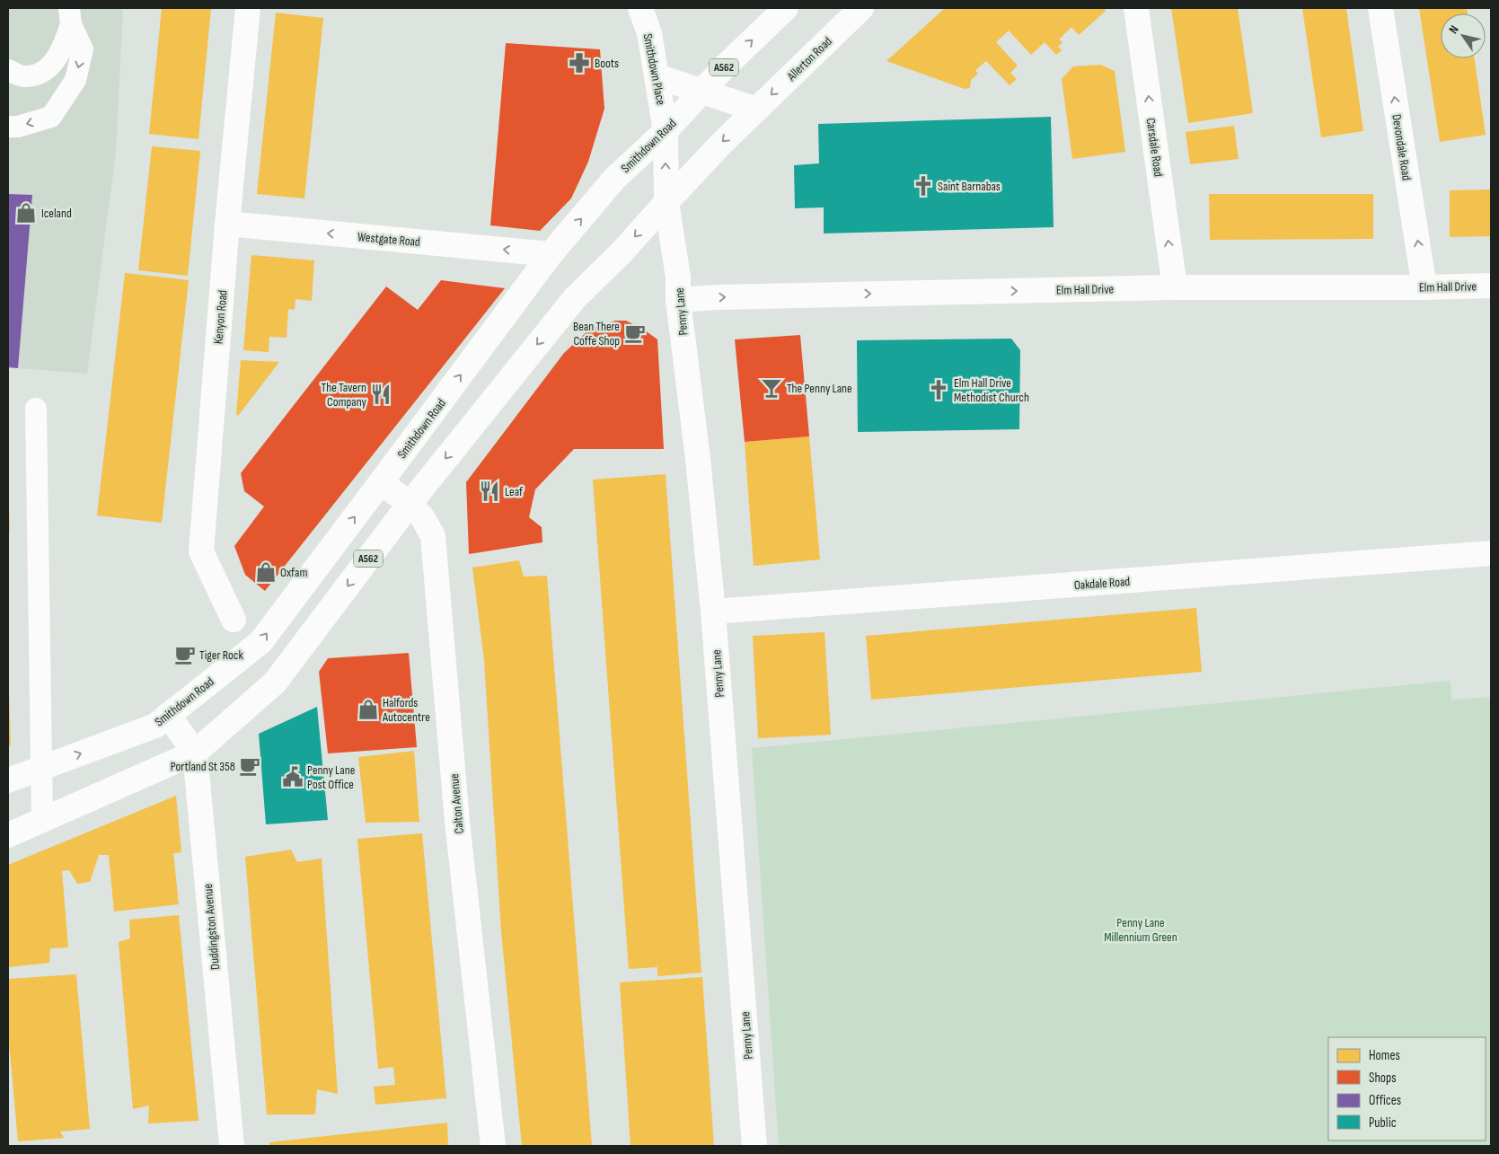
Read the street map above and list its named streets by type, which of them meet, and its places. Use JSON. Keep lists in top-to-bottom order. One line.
{"streets":{"main road":["Allerton Road","A562","Smithdown Place","Smithdown Road","Carsdale Road","Devondale Road","Westgate Road","Elm Hall Drive","Penny Lane","Kenyon Road","Oakdale Road","Calton Avenue","Duddingston Avenue"]},"crossings":[["Allerton Road","A562"],["A562","Smithdown Place"],["A562","Penny Lane"],["A562","Calton Avenue"],["A562","Duddingston Avenue"],["Smithdown Place","Smithdown Road"],["Smithdown Place","Penny Lane"],["Smithdown Road","Westgate Road"],["Smithdown Road","Calton Avenue"],["Carsdale Road","Elm Hall Drive"],["Devondale Road","Elm Hall Drive"],["Westgate Road","Kenyon Road"],["Elm Hall Drive","Penny Lane"],["Penny Lane","Oakdale Road"]],"one_way":["Allerton Road","Smithdown Place","Carsdale Road","Devondale Road","Westgate Road","Elm Hall Drive"],"parks":["Penny Lane Millennium Green"],"places":{"pharmacy":["Boots"],"church":["Saint Barnabas","Elm Hall Drive Methodist Church"],"shop":["Iceland","Oxfam","Halfords Autocentre"],"cafe":["Bean There Coffe Shop","Tiger Rock","Portland St 358"],"bar":["The Penny Lane"],"restaurant":["The Tavern Company","Leaf"],"public building":["Penny Lane Post Office"]},"legend":["Homes","Shops","Offices","Public"],"north":"top left"}
